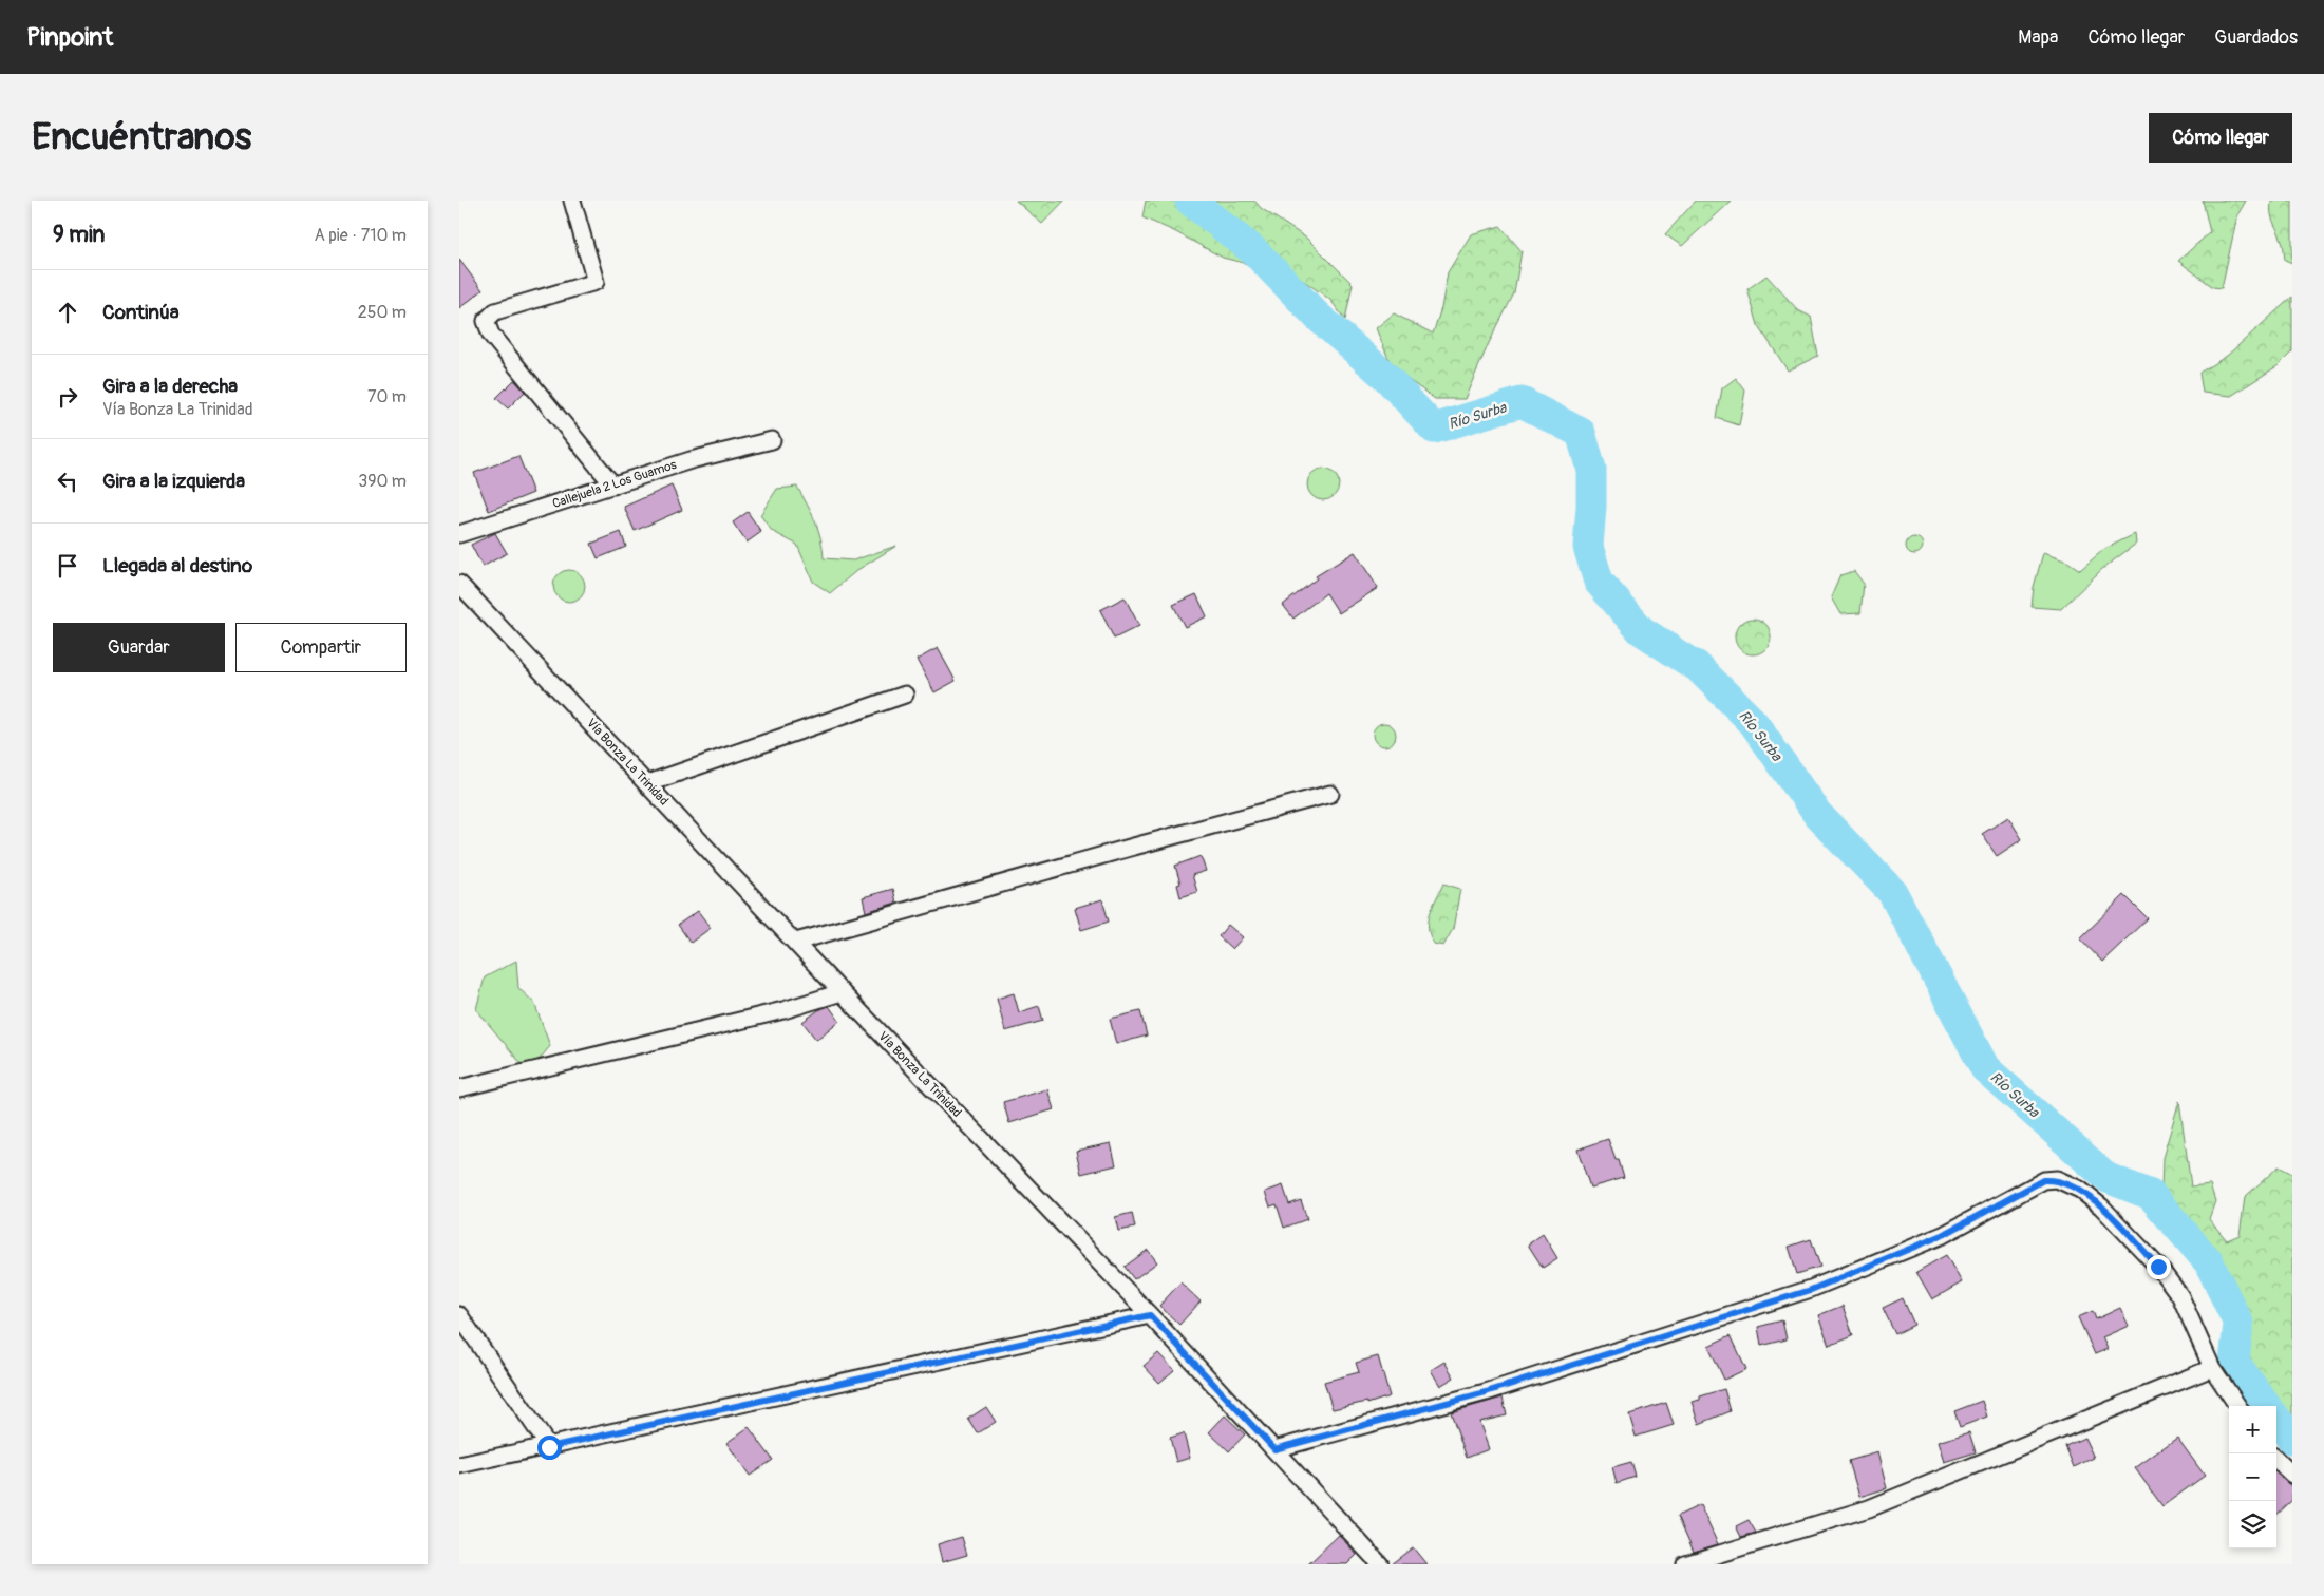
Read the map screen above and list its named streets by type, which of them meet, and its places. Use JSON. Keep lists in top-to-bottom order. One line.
{"streets":{"street":["Callejuela 2 Los Guamos","Vía Bonza La Trinidad"]},"water":["Río Surba"],"page":{"header":"Pinpoint","nav":["Mapa","Cómo llegar","Guardados"],"buttons":["Cómo llegar",["Guardar","Compartir"]],"title":"Encuéntranos","heading":["9 min","A pie · 710 m"],"list":[["Continúa","250 m"],["Gira a la derecha","Vía Bonza La Trinidad","70 m"],["Gira a la izquierda","390 m"],"Llegada al destino"],"map_buttons":["+","−"]}}
